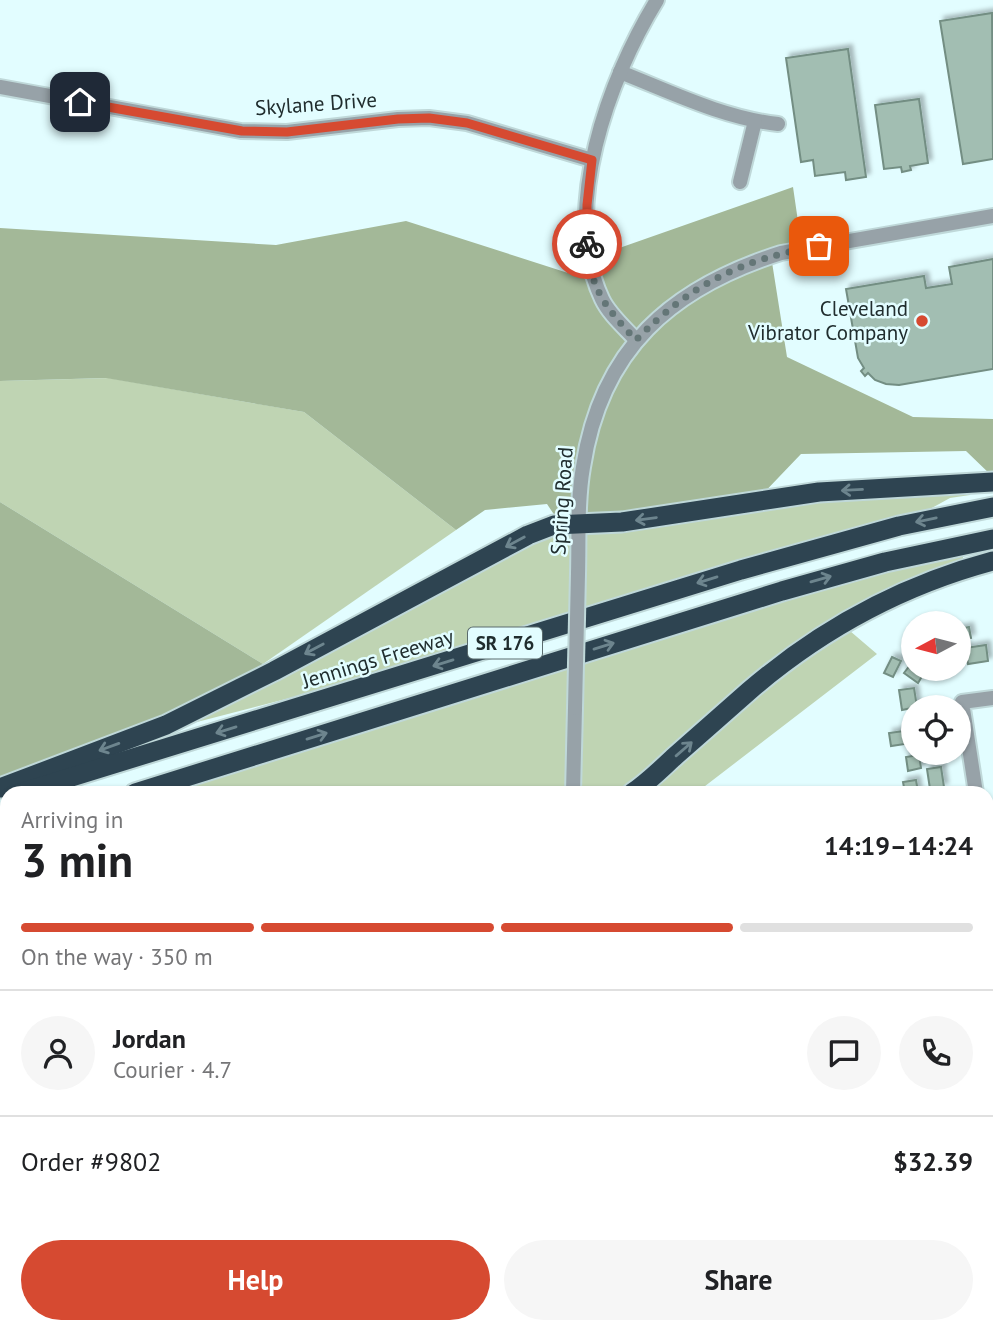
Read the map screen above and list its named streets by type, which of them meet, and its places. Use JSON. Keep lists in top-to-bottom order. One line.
{"streets":{"highway":["SR 176","Jennings Freeway"],"street":["Skylane Drive","Spring Road"]},"places":["Cleveland Vibrator Company"],"north":"left","page":{"heading":["3 min","Arriving in","14:19–14:24"],"panel":["Jordan","Courier · 4.7","Order #9802","$32.39"],"bar":"On the way · 350 m","buttons":["Help","Share"]}}
